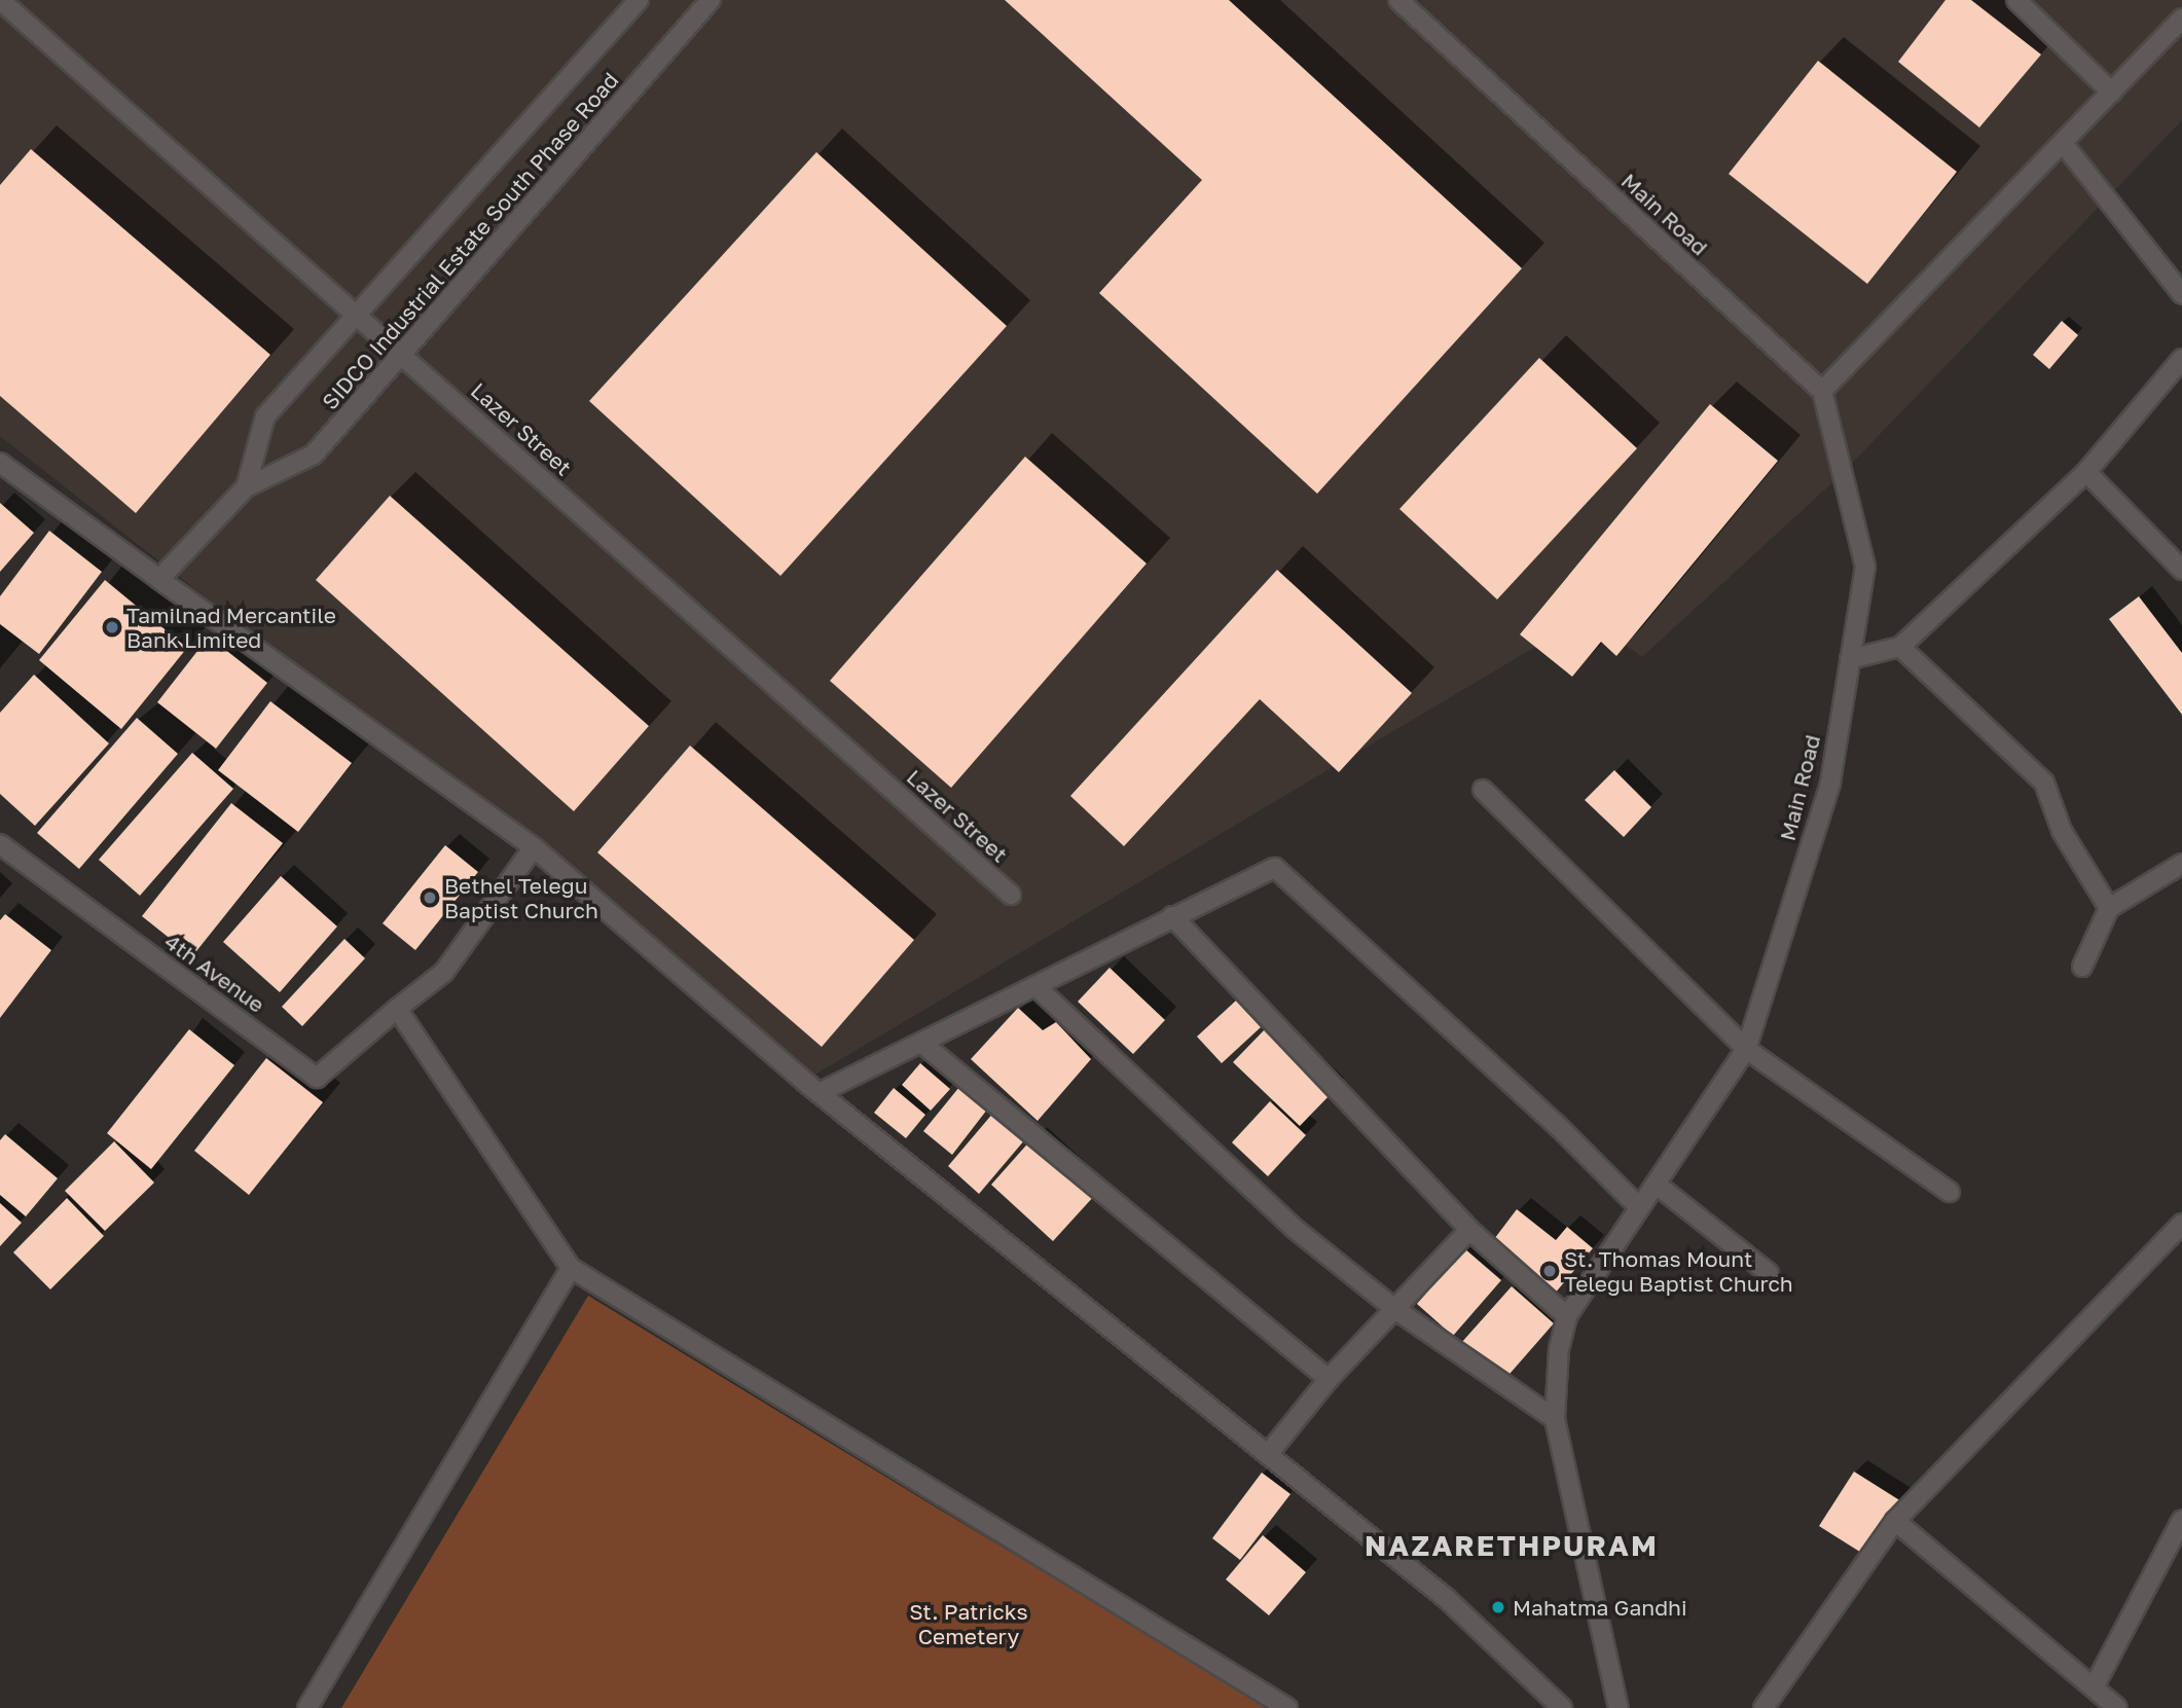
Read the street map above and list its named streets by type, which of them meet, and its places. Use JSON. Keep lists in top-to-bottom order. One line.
{"streets":{"street":["Main Road","SIDCO Industrial Estate South Phase Road","Lazer Street","4th Avenue"]},"crossings":[["SIDCO Industrial Estate South Phase Road","Lazer Street"]],"districts":["NAZARETHPURAM"],"parks":["St. Patricks Cemetery"],"places":["Tamilnad Mercantile Bank Limited","Bethel Telegu Baptist Church","St. Thomas Mount Telegu Baptist Church","Mahatma Gandhi"]}
